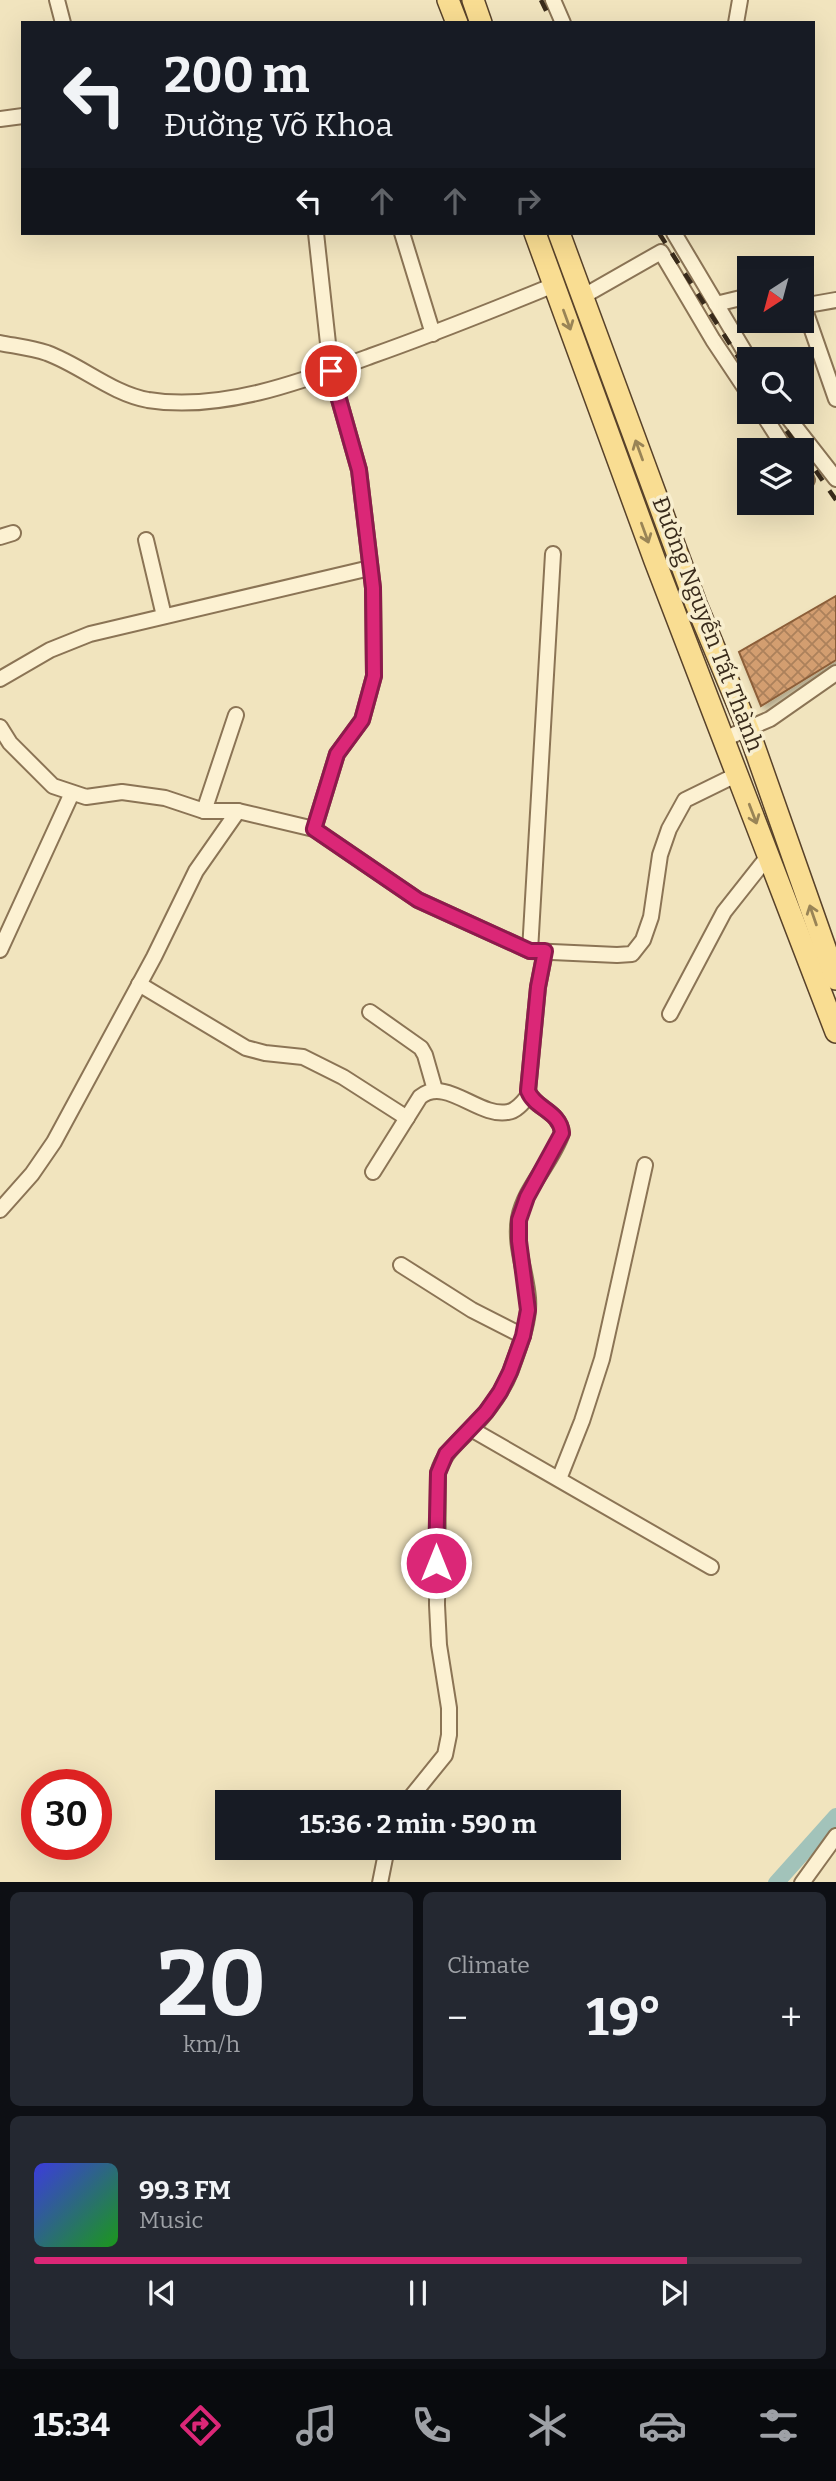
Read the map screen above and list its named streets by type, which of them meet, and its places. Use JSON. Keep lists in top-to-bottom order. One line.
{"streets":{"main road":["Đường Nguyễn Tất Thành"]},"north":"bottom left","page":{"turn":["200 m","Đường Võ Khoa"],"limit":"30","trip":"15:36 · 2 min · 590 m","tile":[["20","km/h"],"Climate"],"heat":["−","19°","+"],"song":["99.3 FM","Music"],"tabs":"15:34"}}
